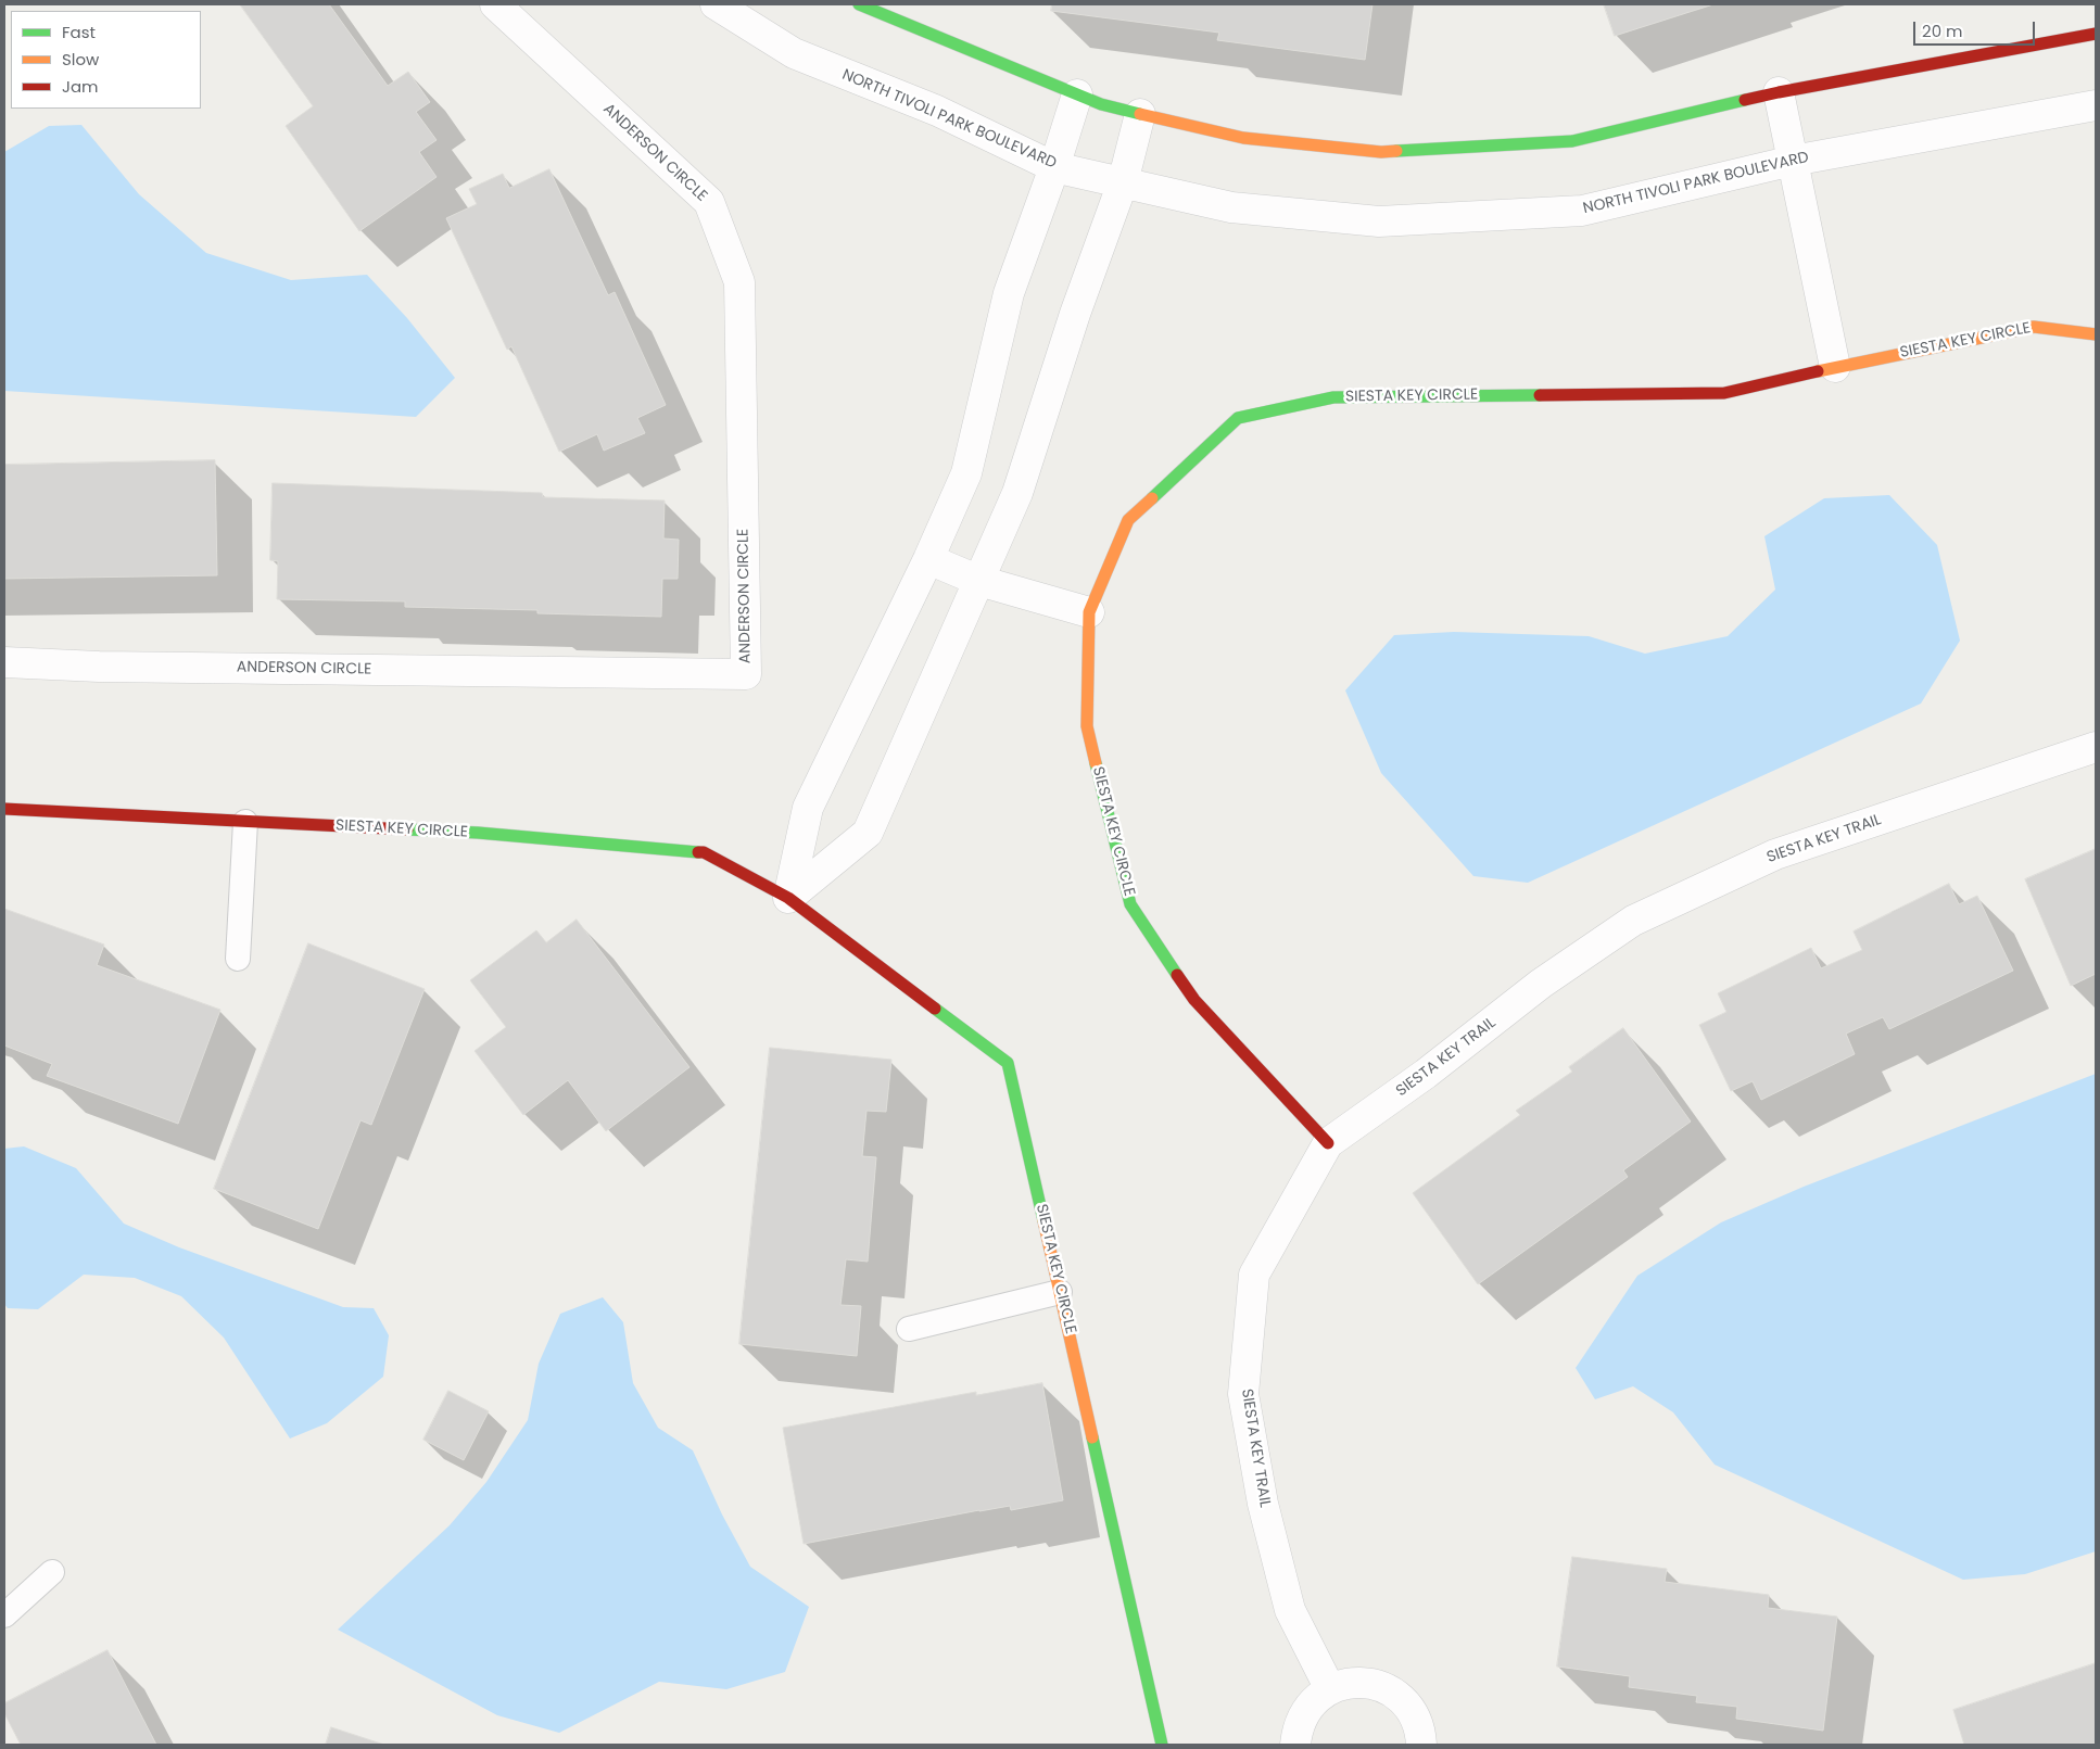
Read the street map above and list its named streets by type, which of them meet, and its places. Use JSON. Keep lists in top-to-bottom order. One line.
{"streets":{"street":["NORTH TIVOLI PARK BOULEVARD","ANDERSON CIRCLE","SIESTA KEY CIRCLE","SIESTA KEY TRAIL"]},"crossings":[["SIESTA KEY CIRCLE","SIESTA KEY TRAIL"]],"legend":["Fast","Slow","Jam"],"scale_bar":"20 m"}
